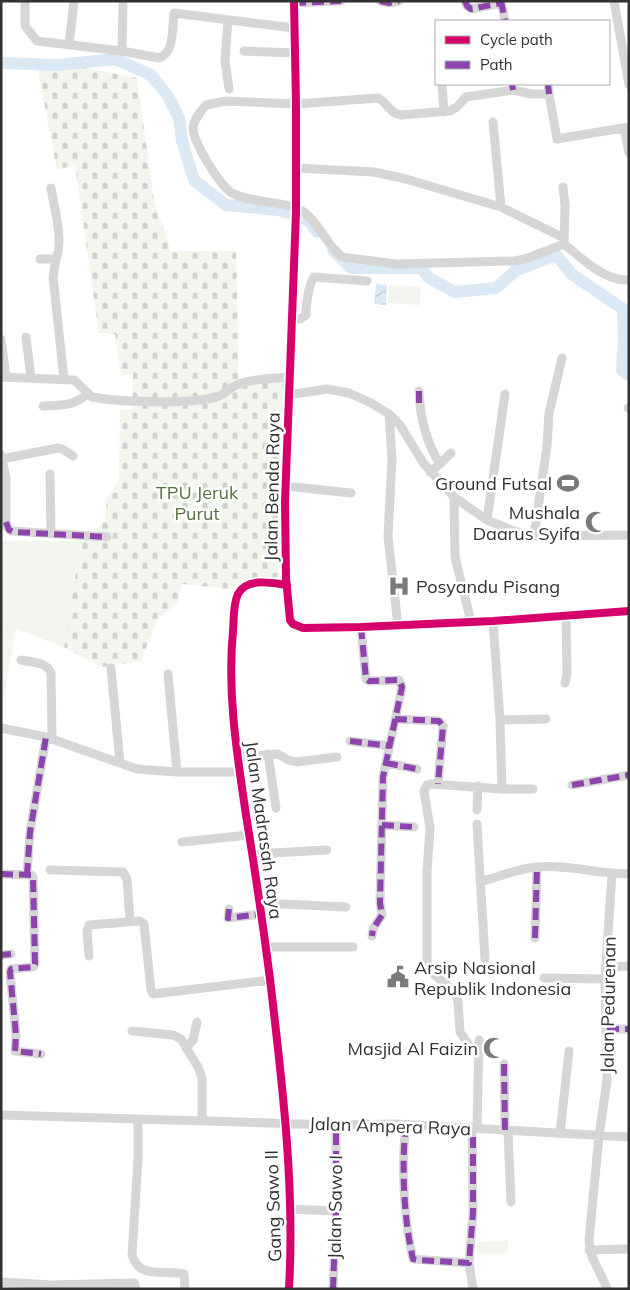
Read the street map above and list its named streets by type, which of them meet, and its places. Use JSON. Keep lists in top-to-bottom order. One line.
{"streets":{"street":["Jalan Benda Raya","Jalan Madrasah Raya","Jalan Pedurenan","Jalan Ampera Raya","Gang Sawo II","Jalan Sawo I"]},"crossings":[["Jalan Benda Raya","Jalan Madrasah Raya"],["Jalan Madrasah Raya","Jalan Ampera Raya"],["Jalan Madrasah Raya","Gang Sawo II"],["Jalan Pedurenan","Jalan Ampera Raya"],["Jalan Ampera Raya","Gang Sawo II"],["Jalan Ampera Raya","Jalan Sawo I"]],"parks":["TPU Jeruk Purut"],"places":{"sports":["Ground Futsal"],"mosque":["Mushala Daarus Syifa","Masjid Al Faizin"],"hospital":["Posyandu Pisang"],"public building":["Arsip Nasional Republik Indonesia"]},"legend":["Cycle path","Path"]}
